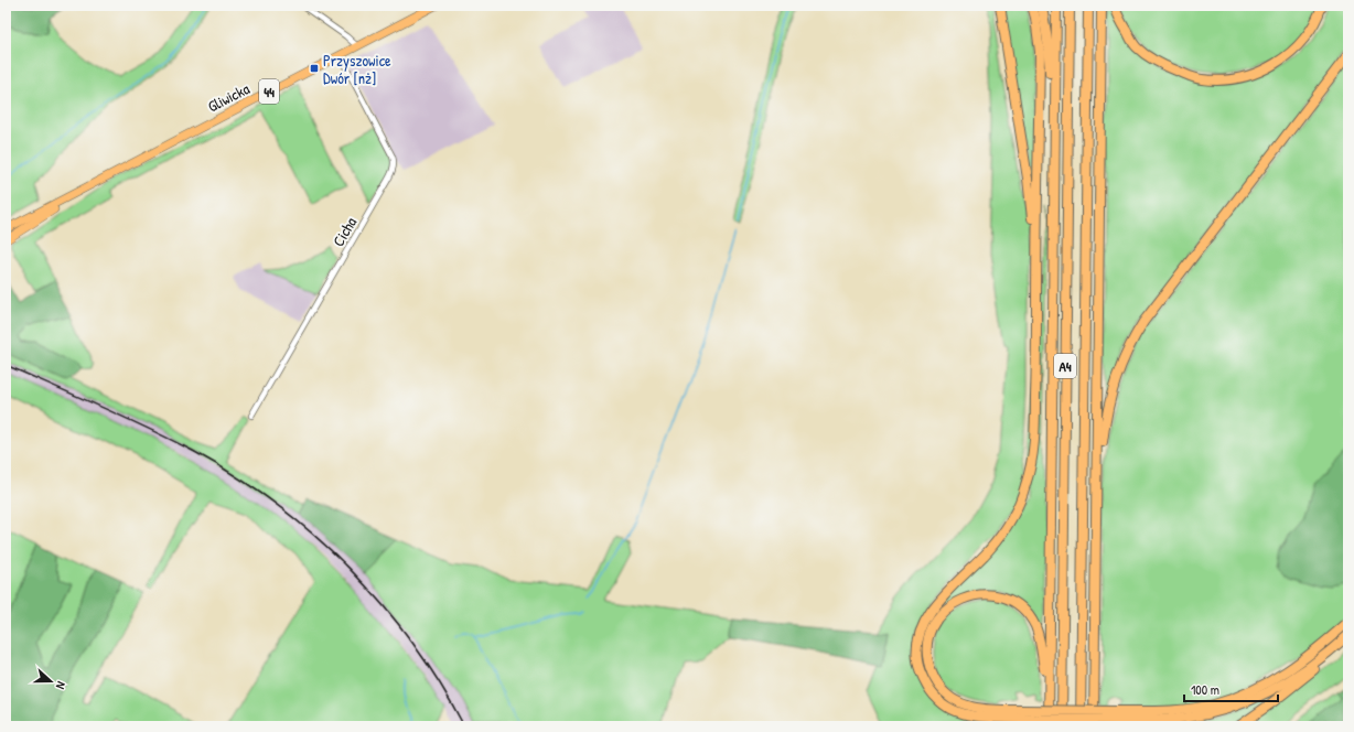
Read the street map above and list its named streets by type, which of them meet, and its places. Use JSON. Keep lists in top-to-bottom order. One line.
{"streets":{"highway":["A4"],"main road":["44","Gliwicka"],"street":["Cicha"]},"crossings":[["Gliwicka","Cicha"]],"places":{"transit":["Przyszowice Dwór [nż]"]},"scale_bar":"100 m","north":"right"}
